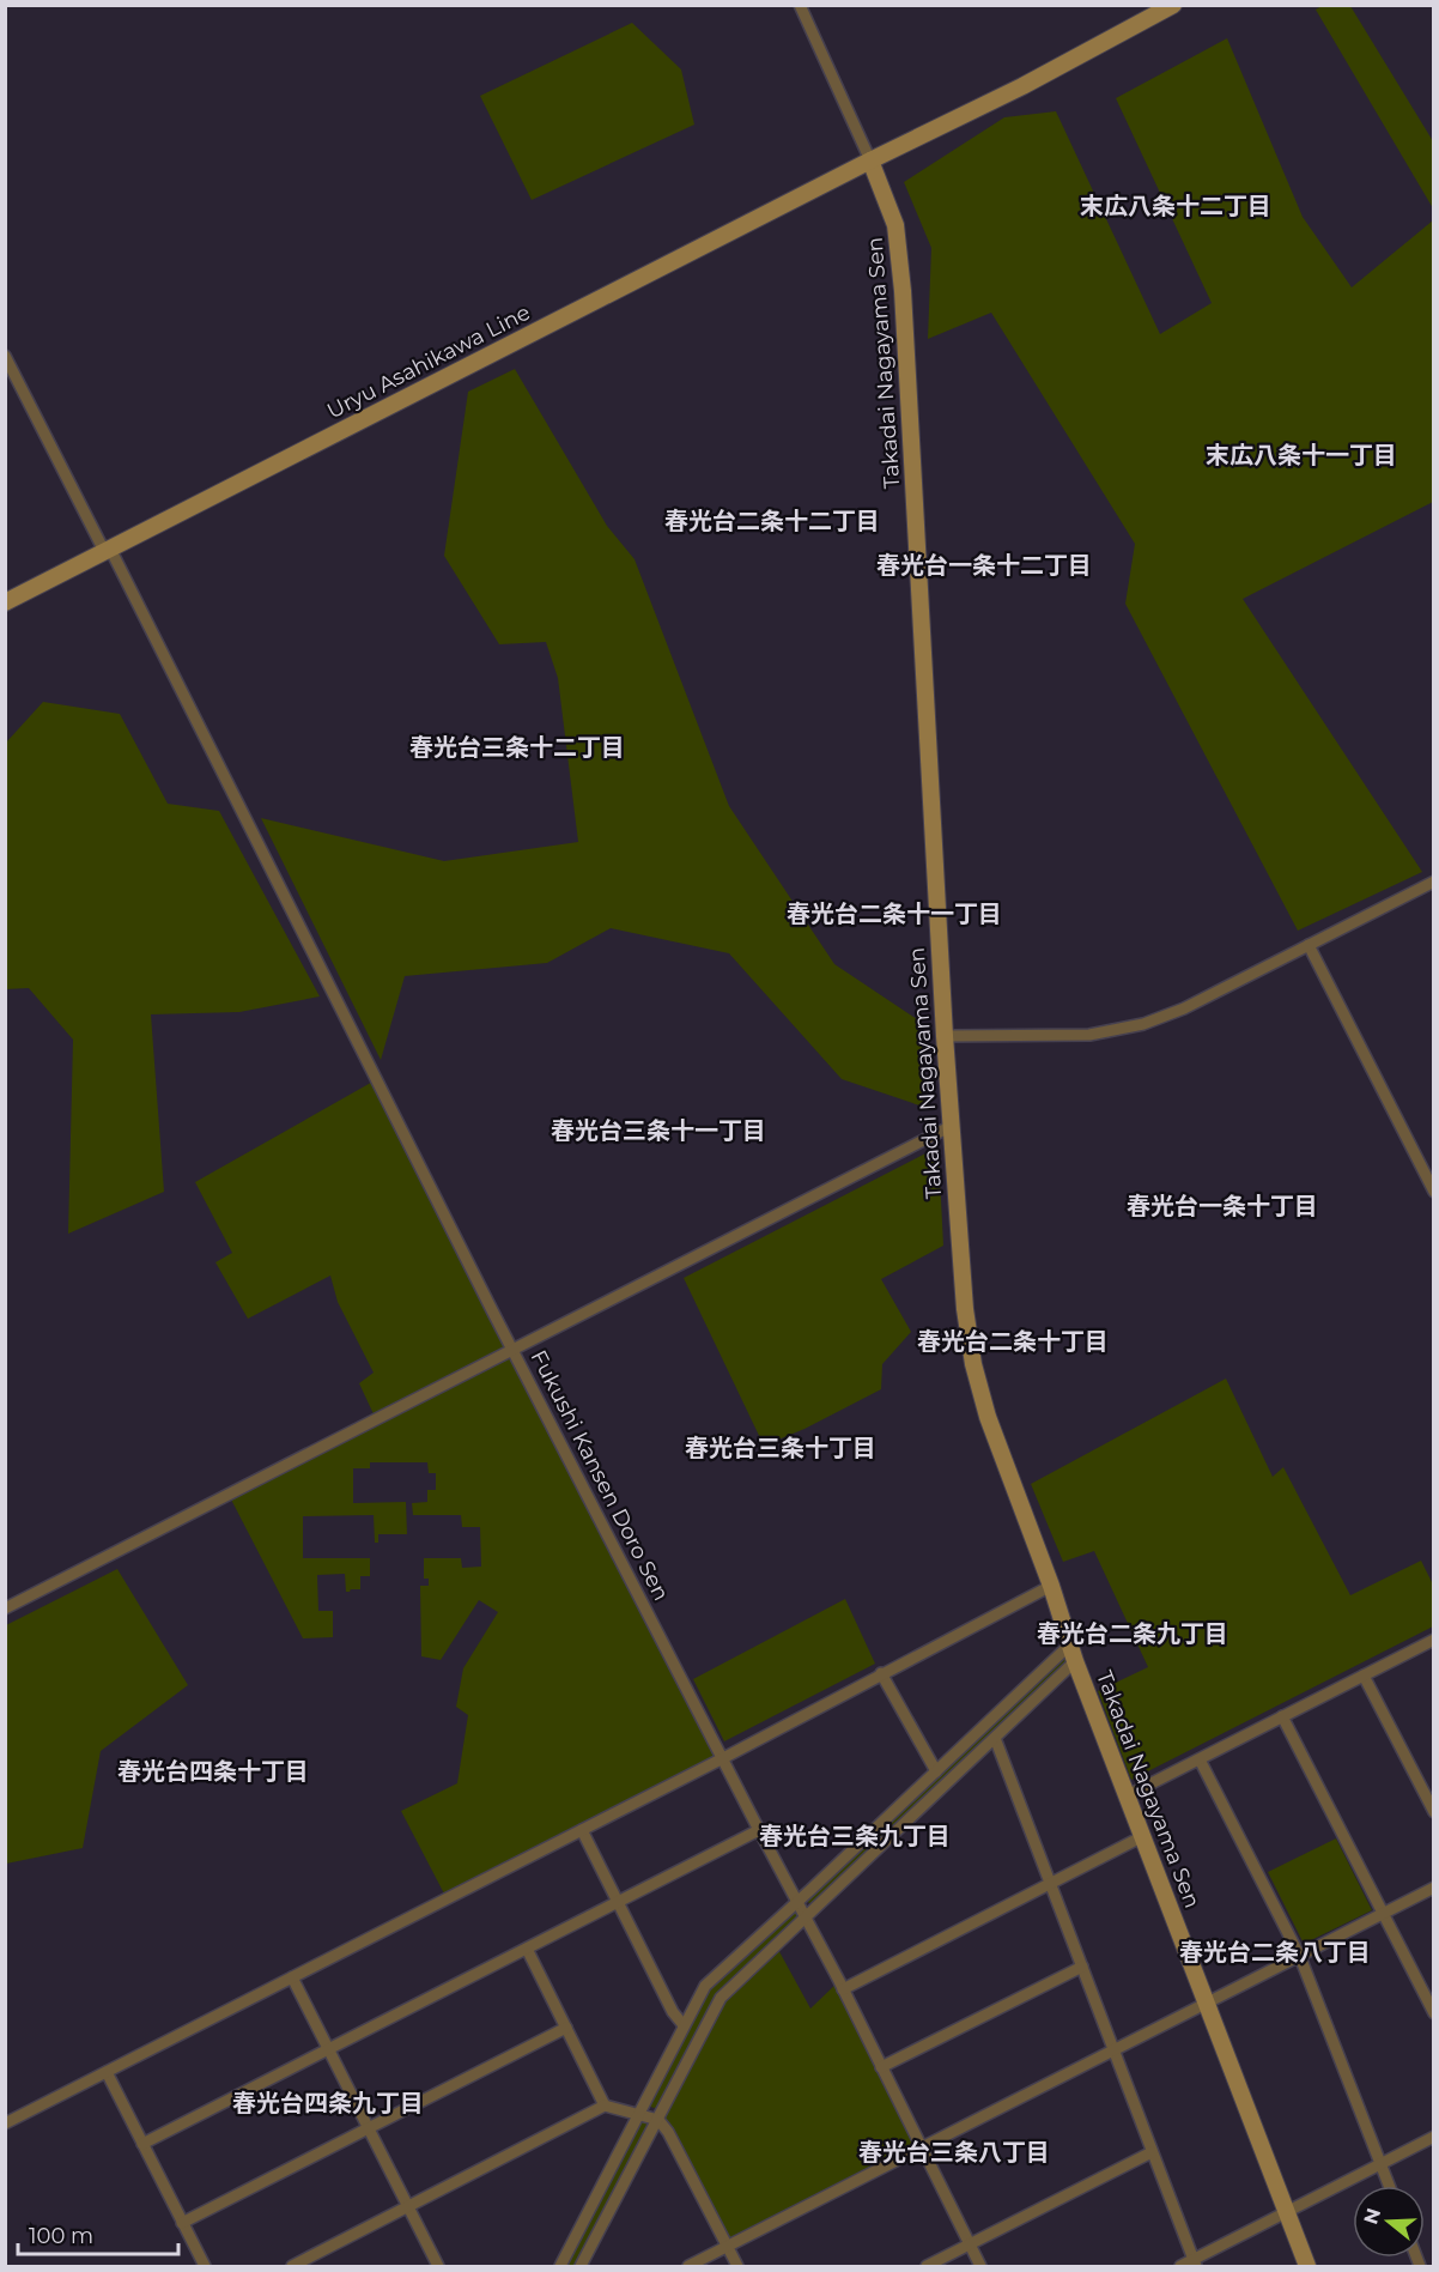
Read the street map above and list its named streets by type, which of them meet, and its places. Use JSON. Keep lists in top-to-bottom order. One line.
{"streets":{"street":["Uryu Asahikawa Line","Takadai Nagayama Sen","Fukushi Kansen Doro Sen"]},"crossings":[["Uryu Asahikawa Line","Takadai Nagayama Sen"]],"districts":["末広八条十二丁目","末広八条十一丁目","春光台二条十二丁目","春光台一条十二丁目","春光台三条十二丁目","春光台二条十一丁目","春光台三条十一丁目","春光台一条十丁目","春光台二条十丁目","春光台三条十丁目","春光台二条九丁目","春光台四条十丁目","春光台三条九丁目","春光台二条八丁目","春光台四条九丁目","春光台三条八丁目"],"scale_bar":"100 m","north":"left"}
